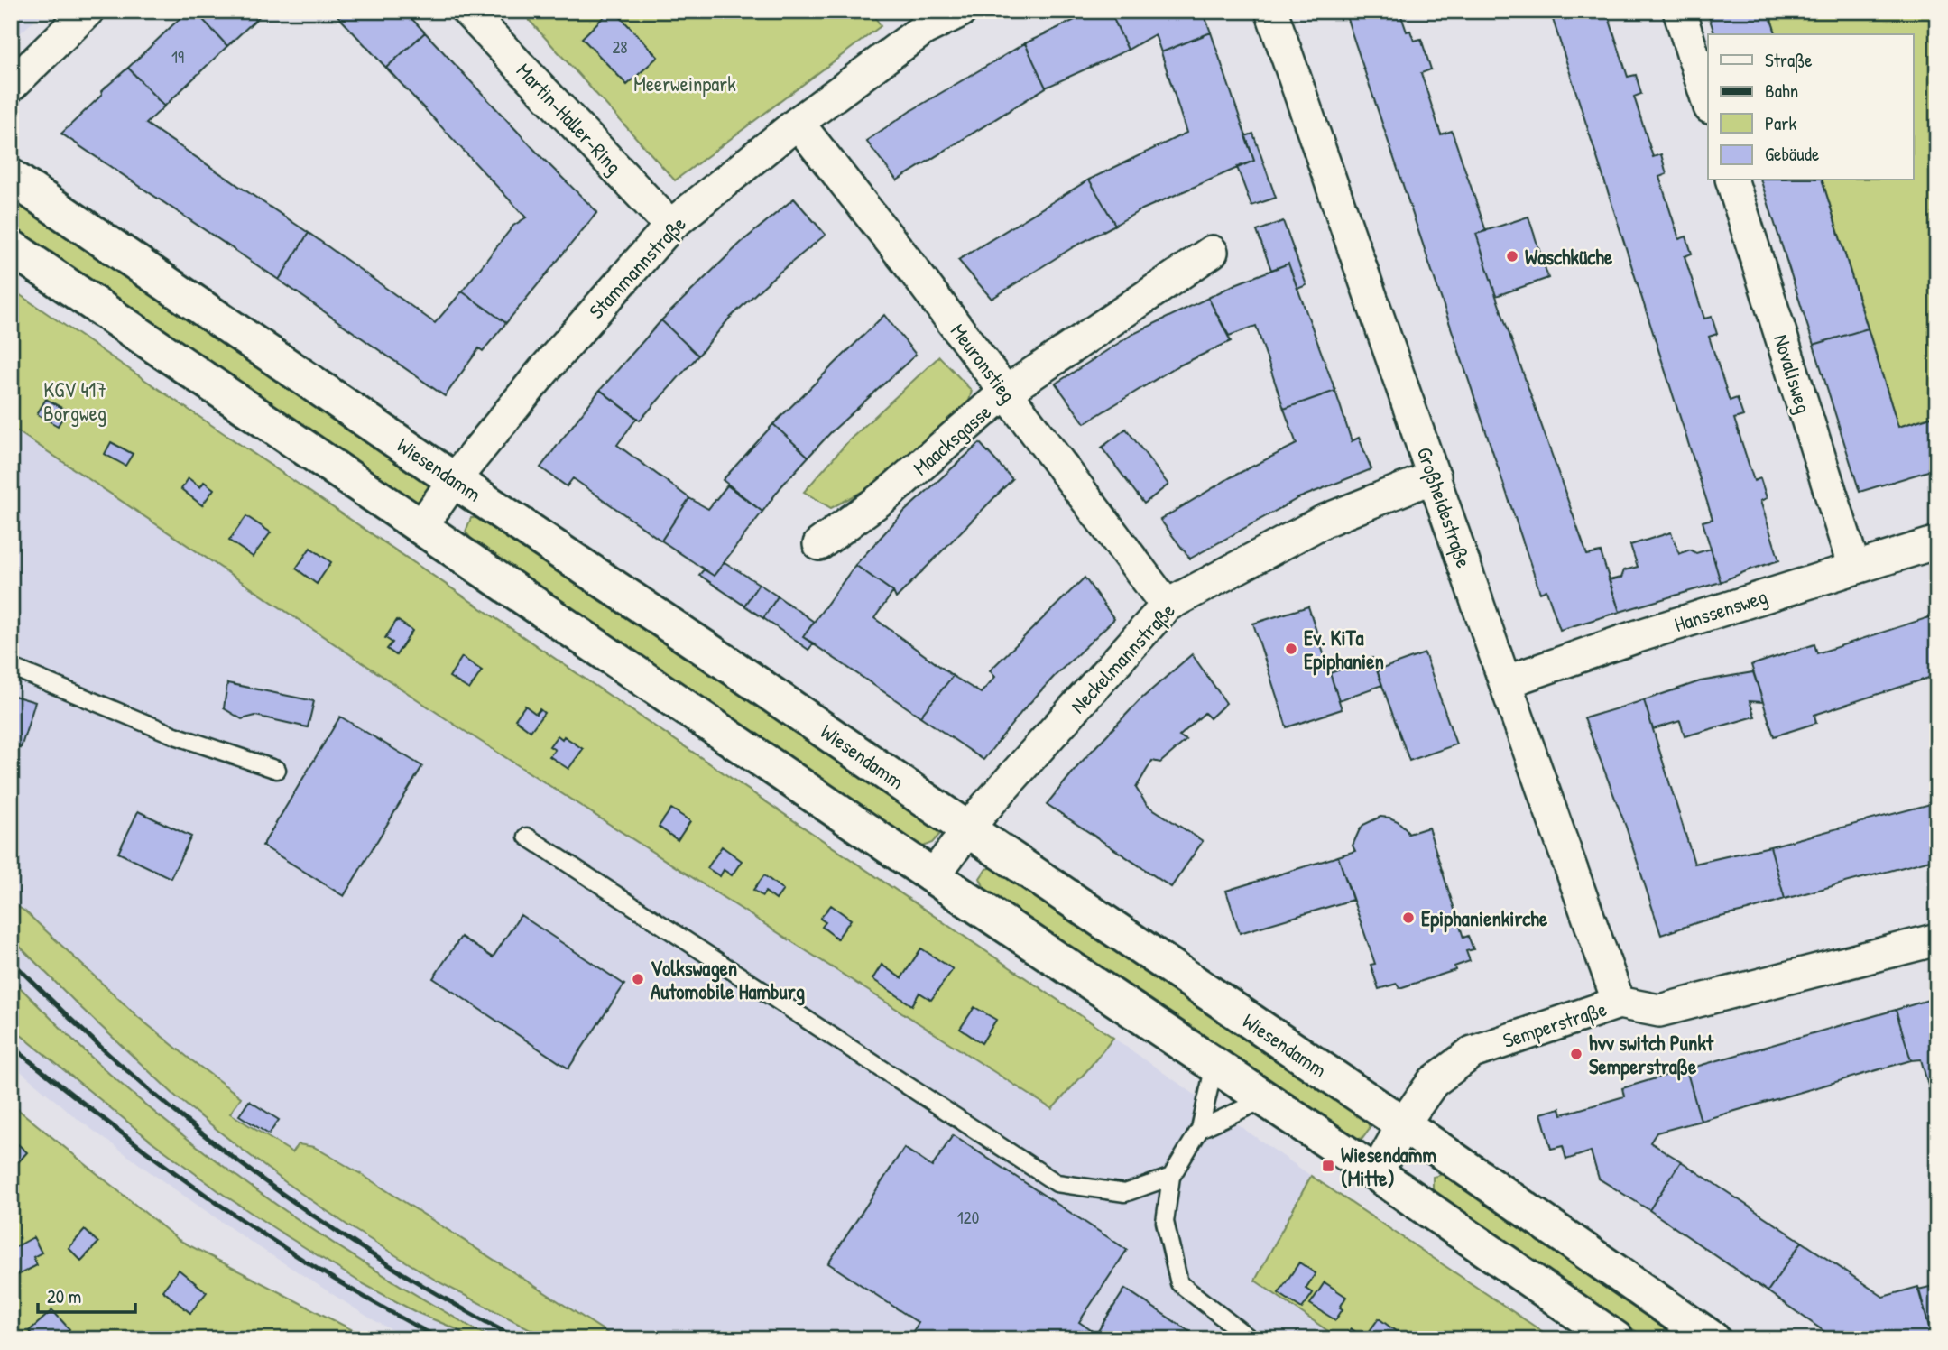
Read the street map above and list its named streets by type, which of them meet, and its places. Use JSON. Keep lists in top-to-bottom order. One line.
{"streets":{"street":["Martin-Haller-Ring","Stammannstraße","Meuronstieg","Novalisweg","Maacksgasse","Wiesendamm","Großheidestraße","Hanssensweg","Neckelmannstraße","Semperstraße"]},"crossings":[["Martin-Haller-Ring","Stammannstraße"],["Stammannstraße","Meuronstieg"],["Stammannstraße","Wiesendamm"],["Meuronstieg","Maacksgasse"],["Meuronstieg","Neckelmannstraße"],["Novalisweg","Hanssensweg"],["Wiesendamm","Neckelmannstraße"],["Wiesendamm","Semperstraße"],["Großheidestraße","Hanssensweg"],["Großheidestraße","Neckelmannstraße"],["Großheidestraße","Semperstraße"]],"parks":["Meerweinpark","KGV 417 Borgweg"],"places":{"other":["Waschküche","Ev. KiTa Epiphanien","Epiphanienkirche","Volkswagen Automobile Hamburg","hvv switch Punkt Semperstraße"],"transit":["Wiesendamm (Mitte)"]},"house_numbers":["28","19","120"],"legend":["Straße","Bahn","Park","Gebäude"],"scale_bar":"20 m"}
